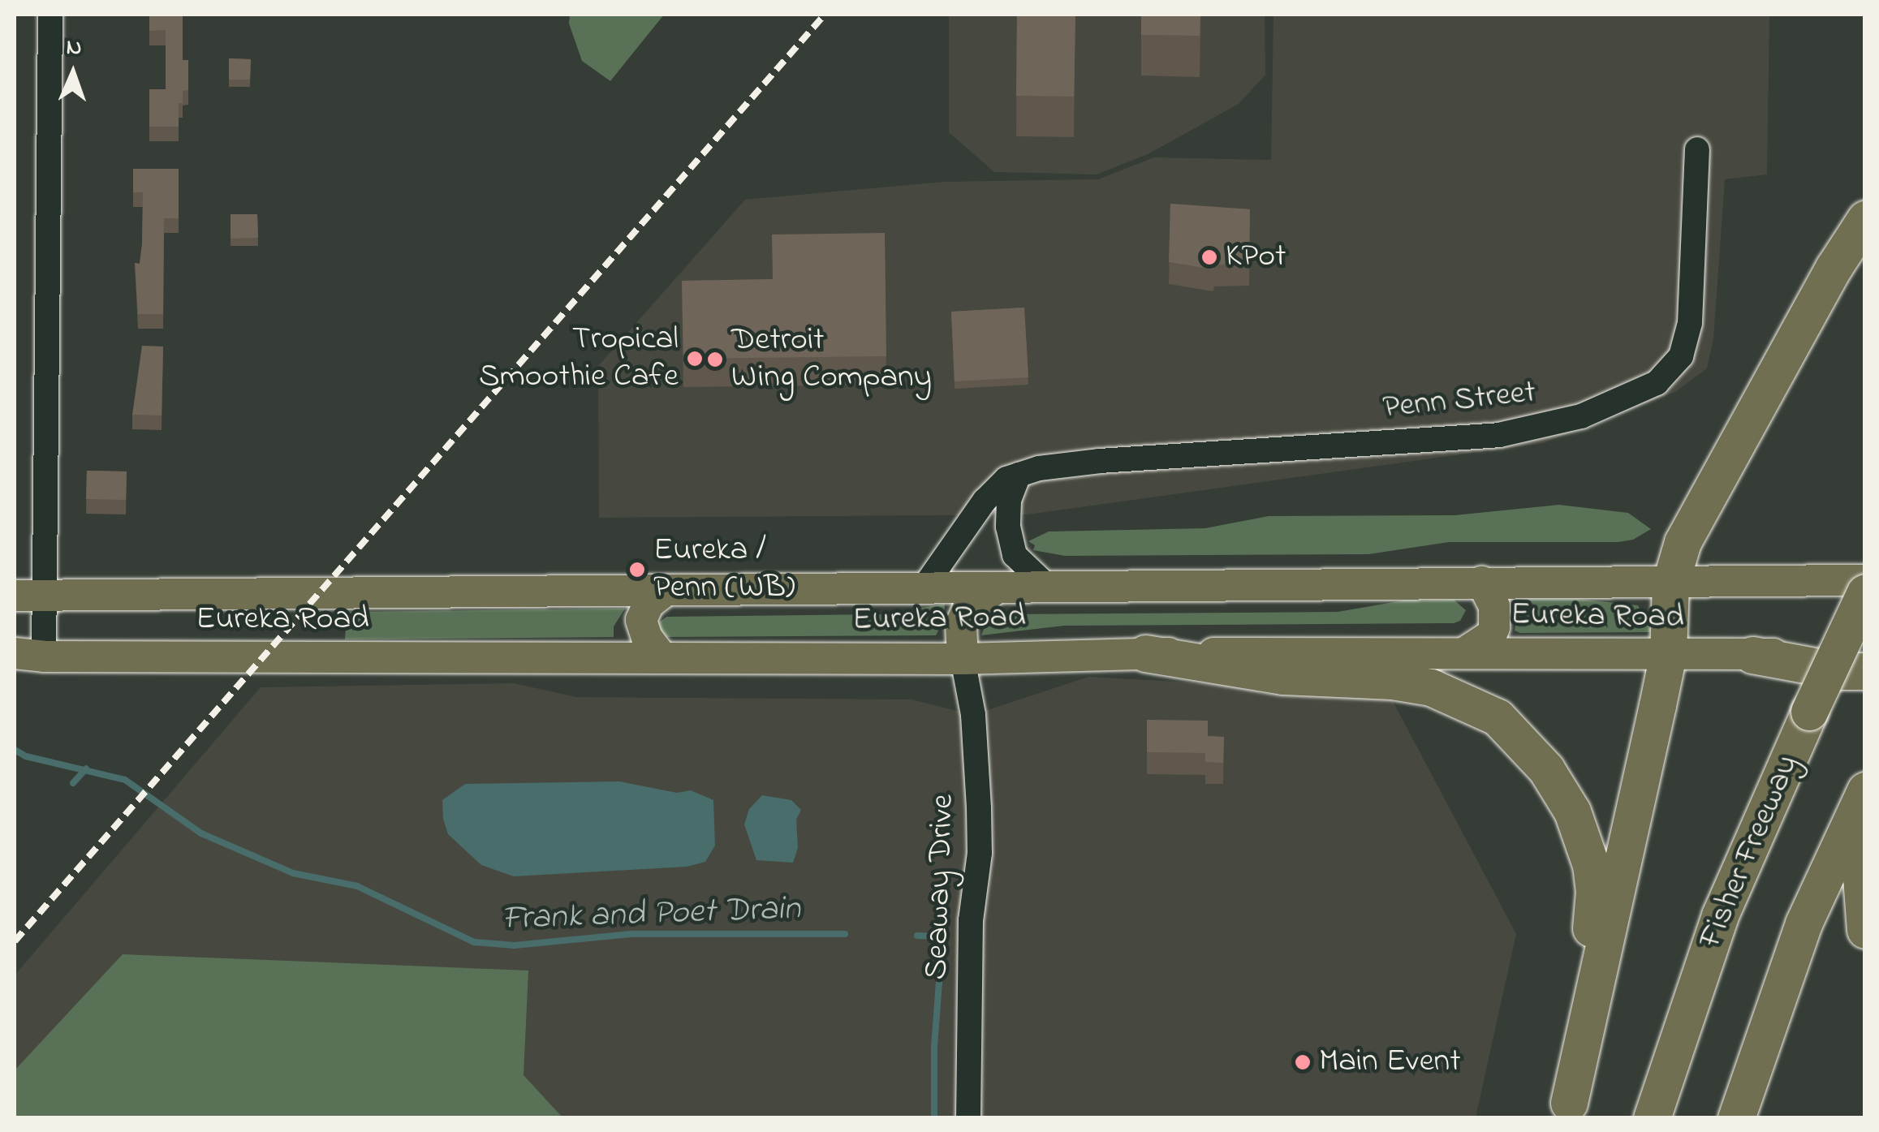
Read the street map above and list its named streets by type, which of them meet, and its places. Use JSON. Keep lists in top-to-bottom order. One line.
{"streets":{"highway":["Fisher Freeway"],"main road":["Eureka Road"],"street":["Penn Street","Seaway Drive"]},"crossings":[["Penn Street","Eureka Road"],["Eureka Road","Seaway Drive"]],"water":["Frank and Poet Drain"],"places":["KPot","Tropical Smoothie Cafe","Detroit Wing Company","Eureka / Penn (WB)","Main Event"],"north":"top"}
